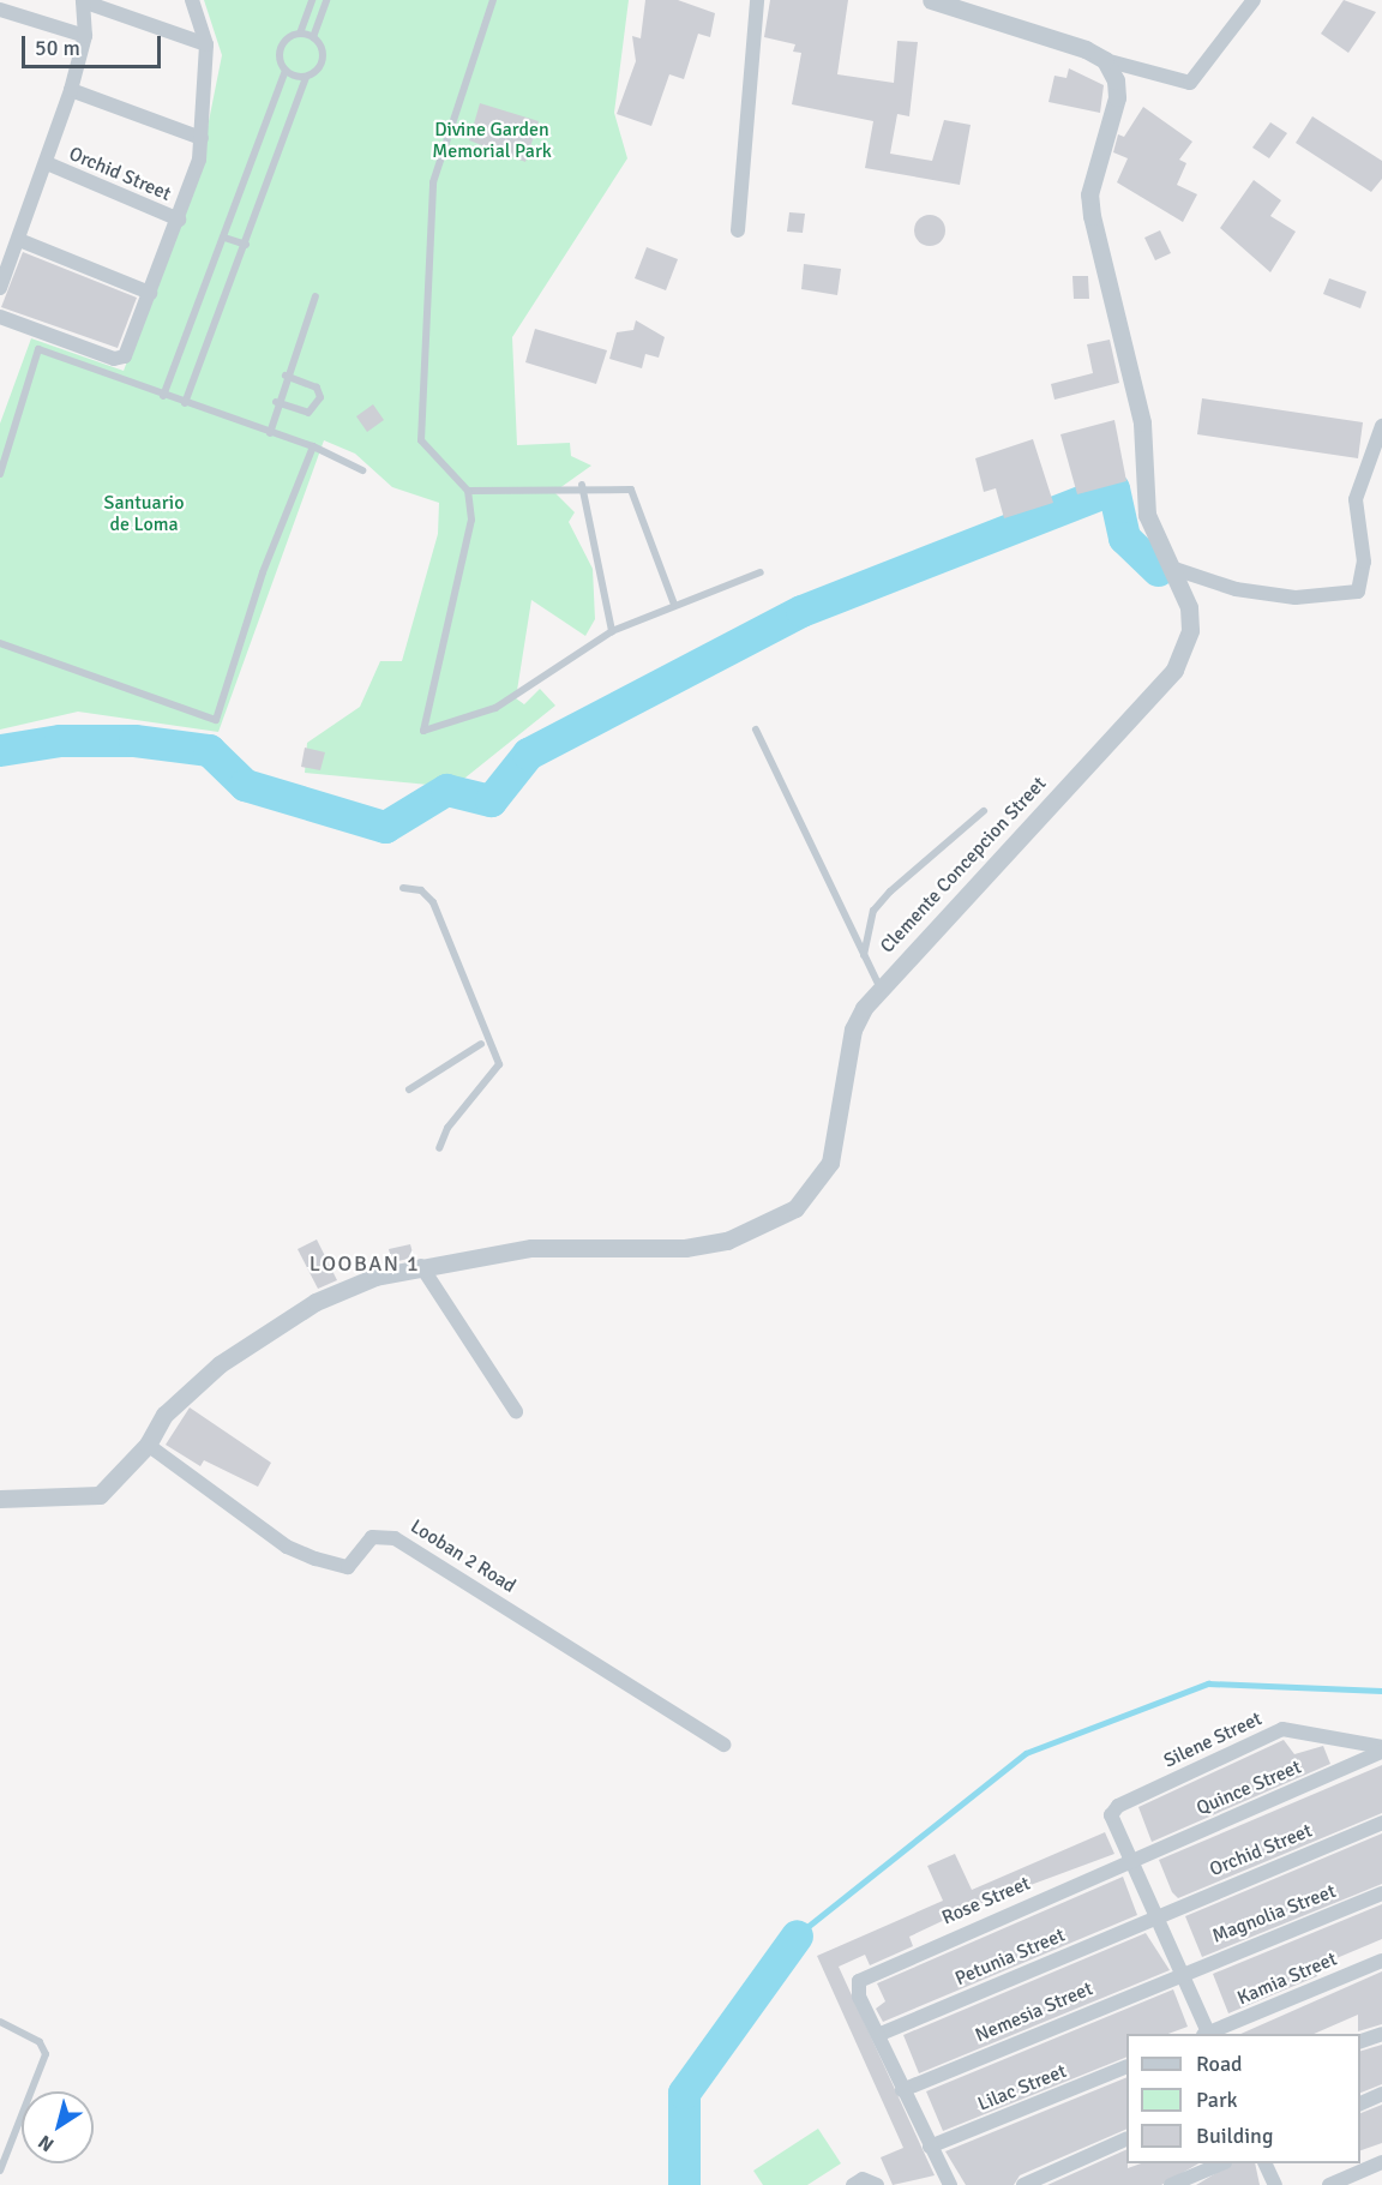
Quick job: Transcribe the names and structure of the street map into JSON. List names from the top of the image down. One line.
{"streets":{"street":["Orchid Street","Clemente Concepcion Street","Looban 2 Road","Silene Street","Quince Street","Rose Street","Magnolia Street","Petunia Street","Kamia Street","Nemesia Street","Lilac Street"]},"crossings":[["Orchid Street","Petunia Street"],["Clemente Concepcion Street","Looban 2 Road"],["Silene Street","Quince Street"],["Silene Street","Rose Street"],["Quince Street","Rose Street"],["Rose Street","Petunia Street"],["Magnolia Street","Nemesia Street"]],"districts":["LOOBAN 1"],"parks":["Divine Garden Memorial Park","Santuario de Loma"],"legend":["Road","Park","Building"],"scale_bar":"50 m","north":"bottom left"}
